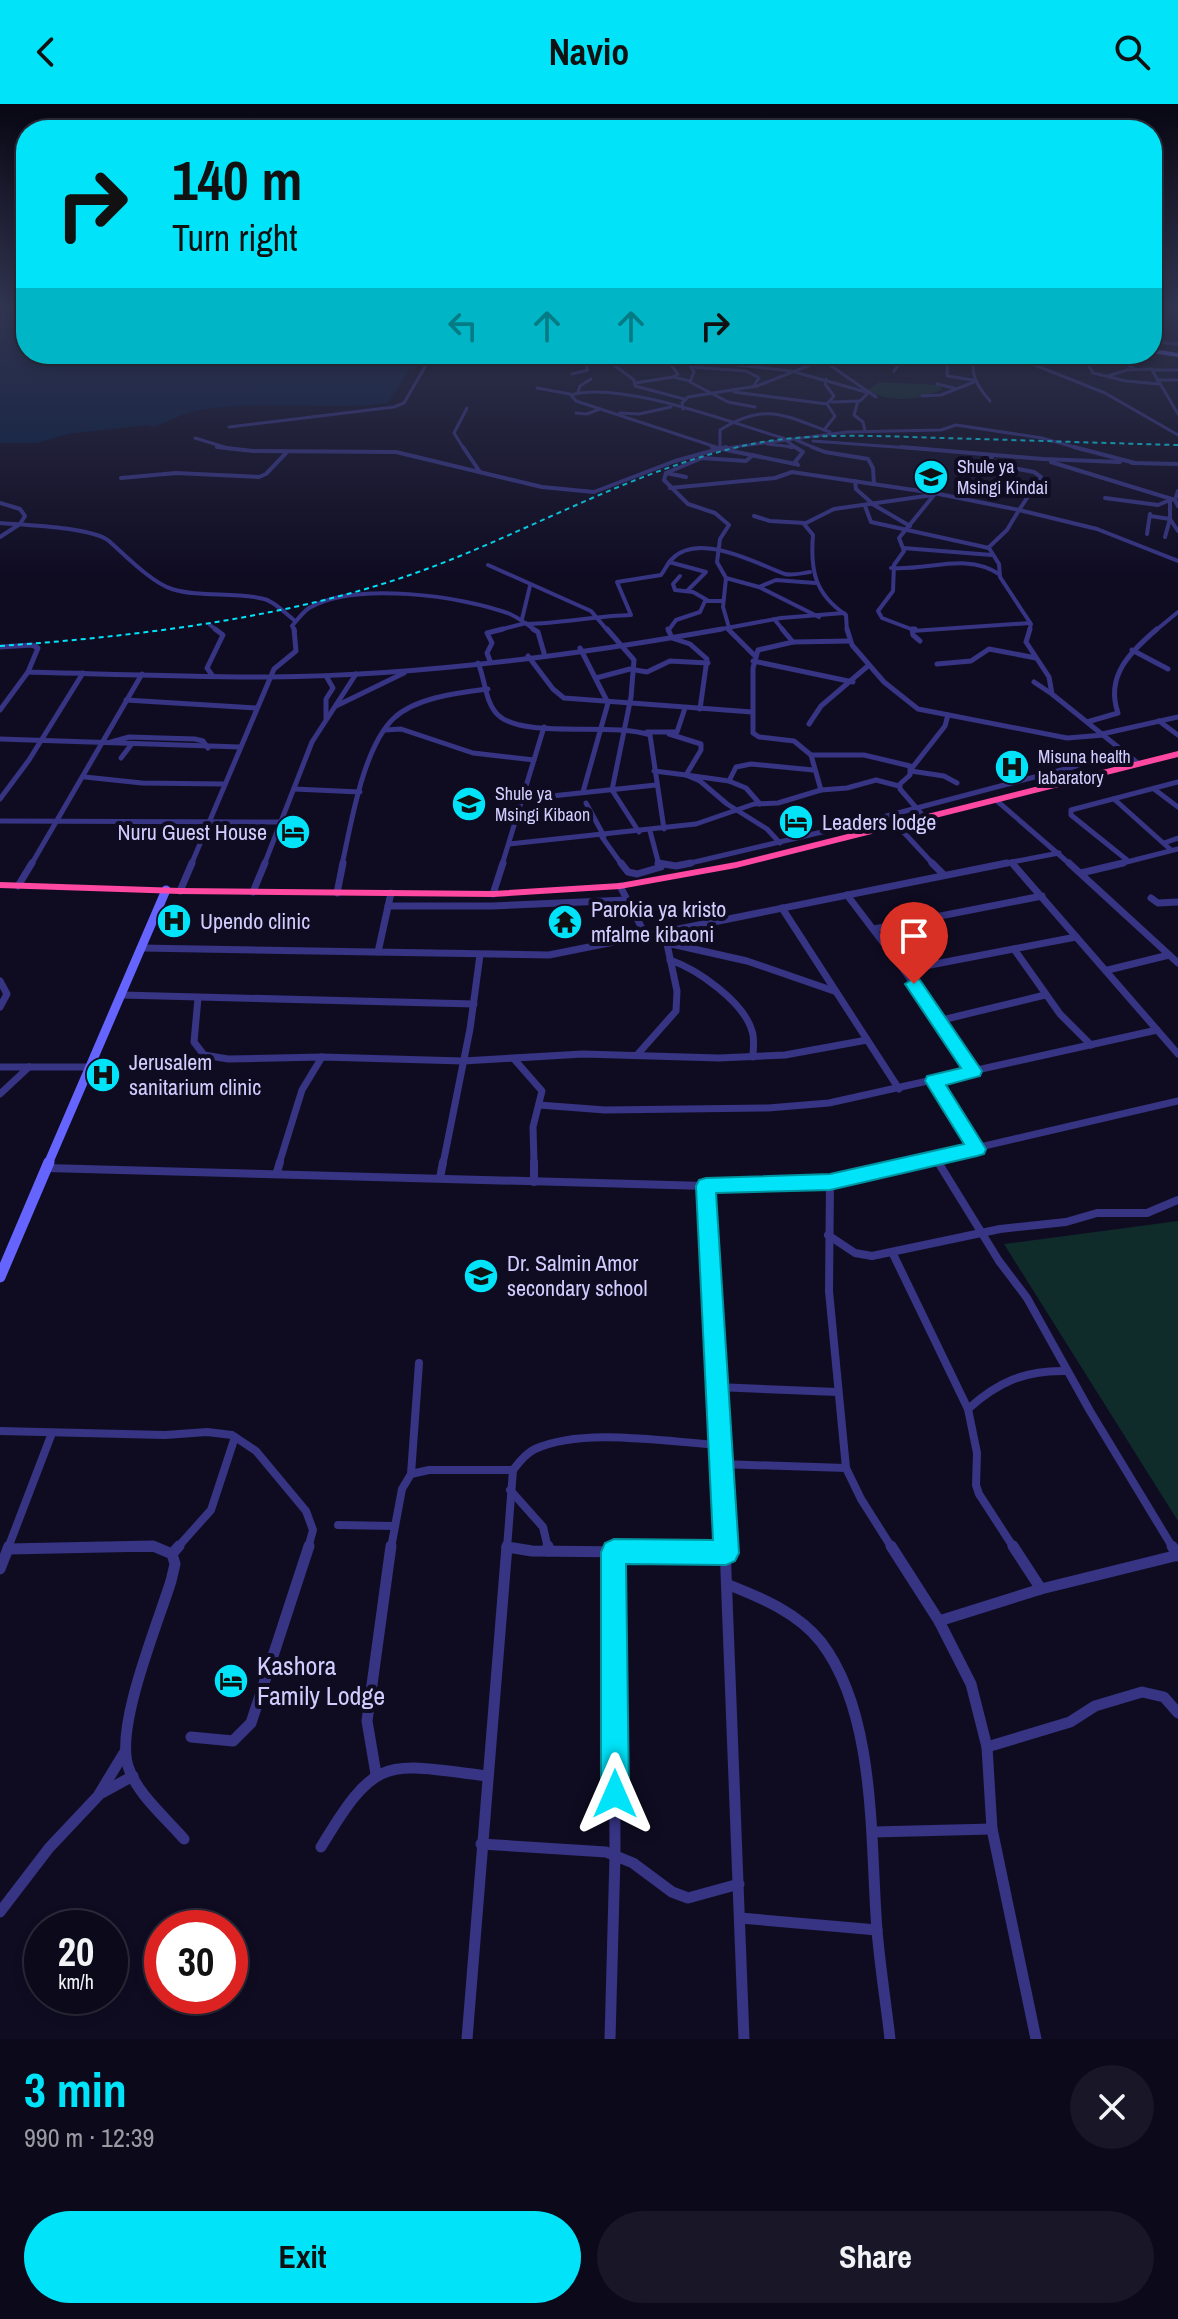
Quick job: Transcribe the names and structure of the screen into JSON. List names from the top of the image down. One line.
{"places":{"school or university":["Shule ya Msingi Kindai","Shule ya Msingi Kibaon","Dr. Salmin Amor secondary school"],"hospital":["Misuna health labaratory","Upendo clinic","Jerusalem sanitarium clinic"],"hotel":["Leaders lodge","Nuru Guest House","Kashora Family Lodge"],"temple":["Parokia ya kristo mfalme kibaoni"]},"page":{"header":"Navio","turn":["140 m","Turn right"],"speed":"20 km/h","limit":"30","heading":["3 min","990 m · 12:39"],"buttons":["Exit","Share"]}}
